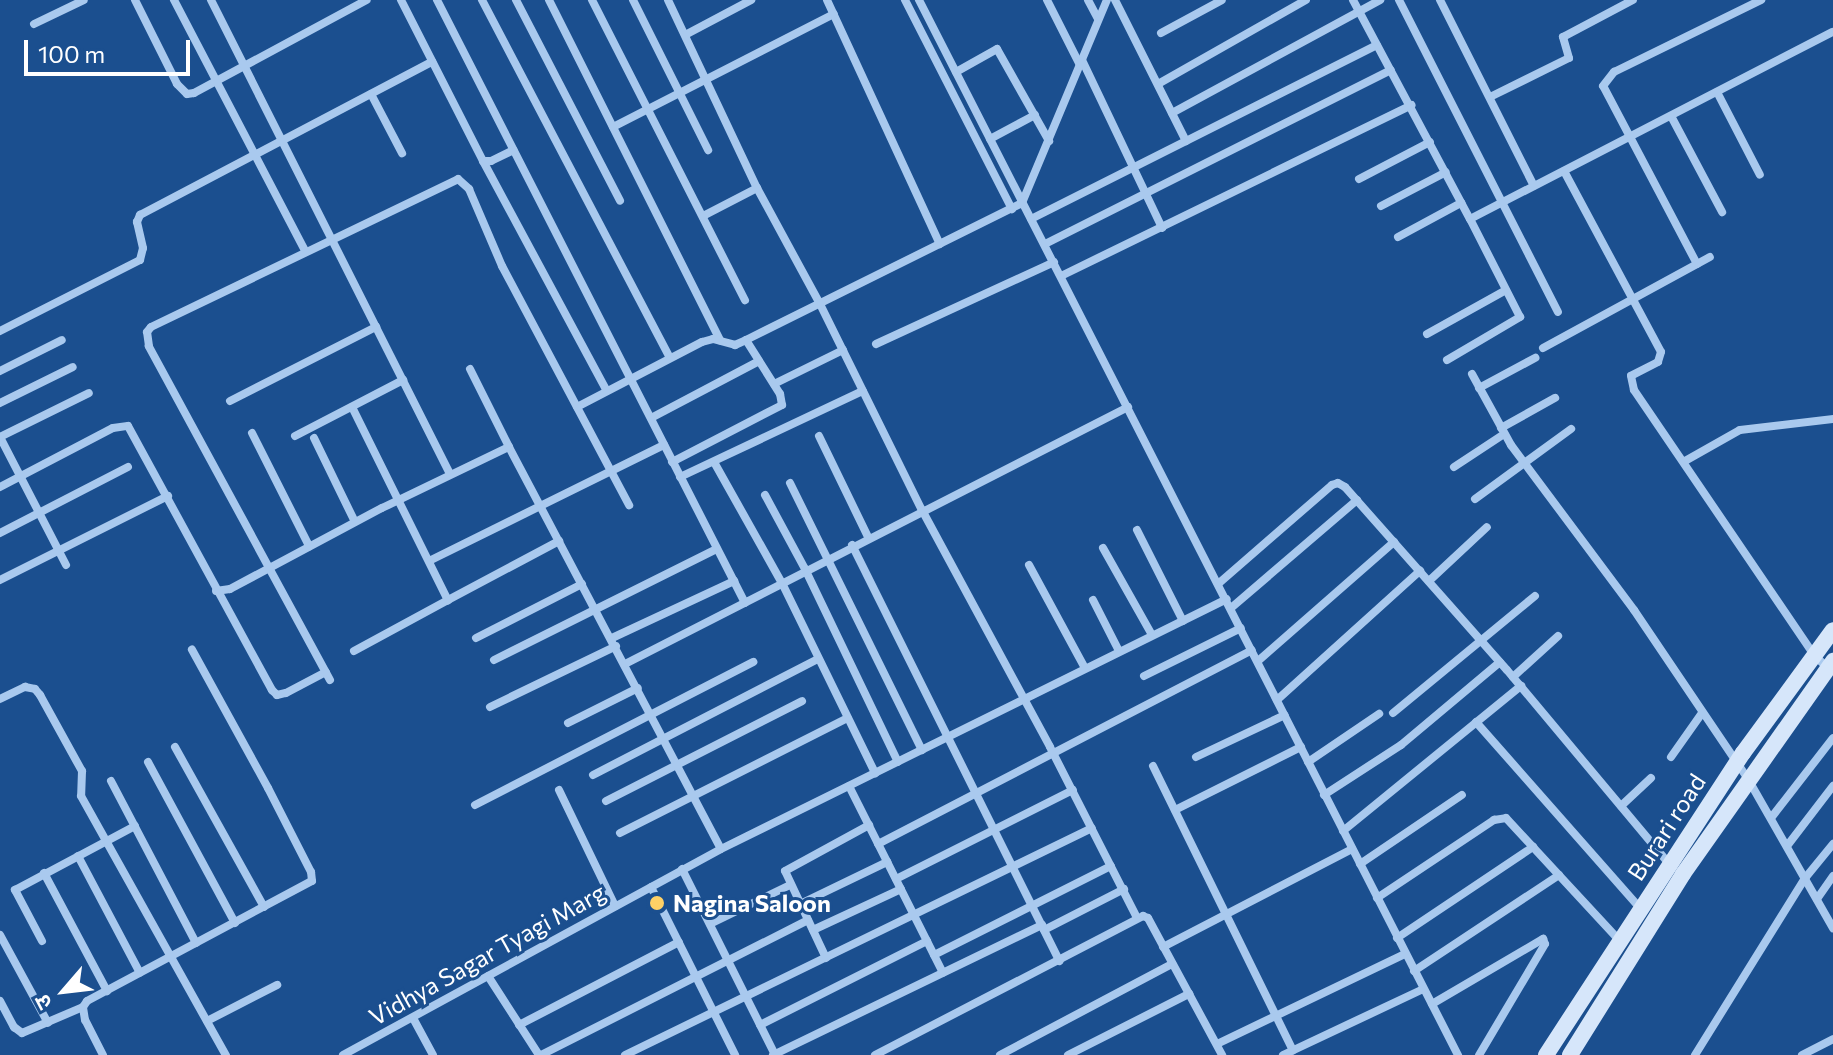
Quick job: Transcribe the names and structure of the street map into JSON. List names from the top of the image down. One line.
{"streets":{"main road":["Burari road"],"street":["Vidhya Sagar Tyagi Marg"]},"places":["Nagina Saloon"],"scale_bar":"100 m","north":"bottom left"}
